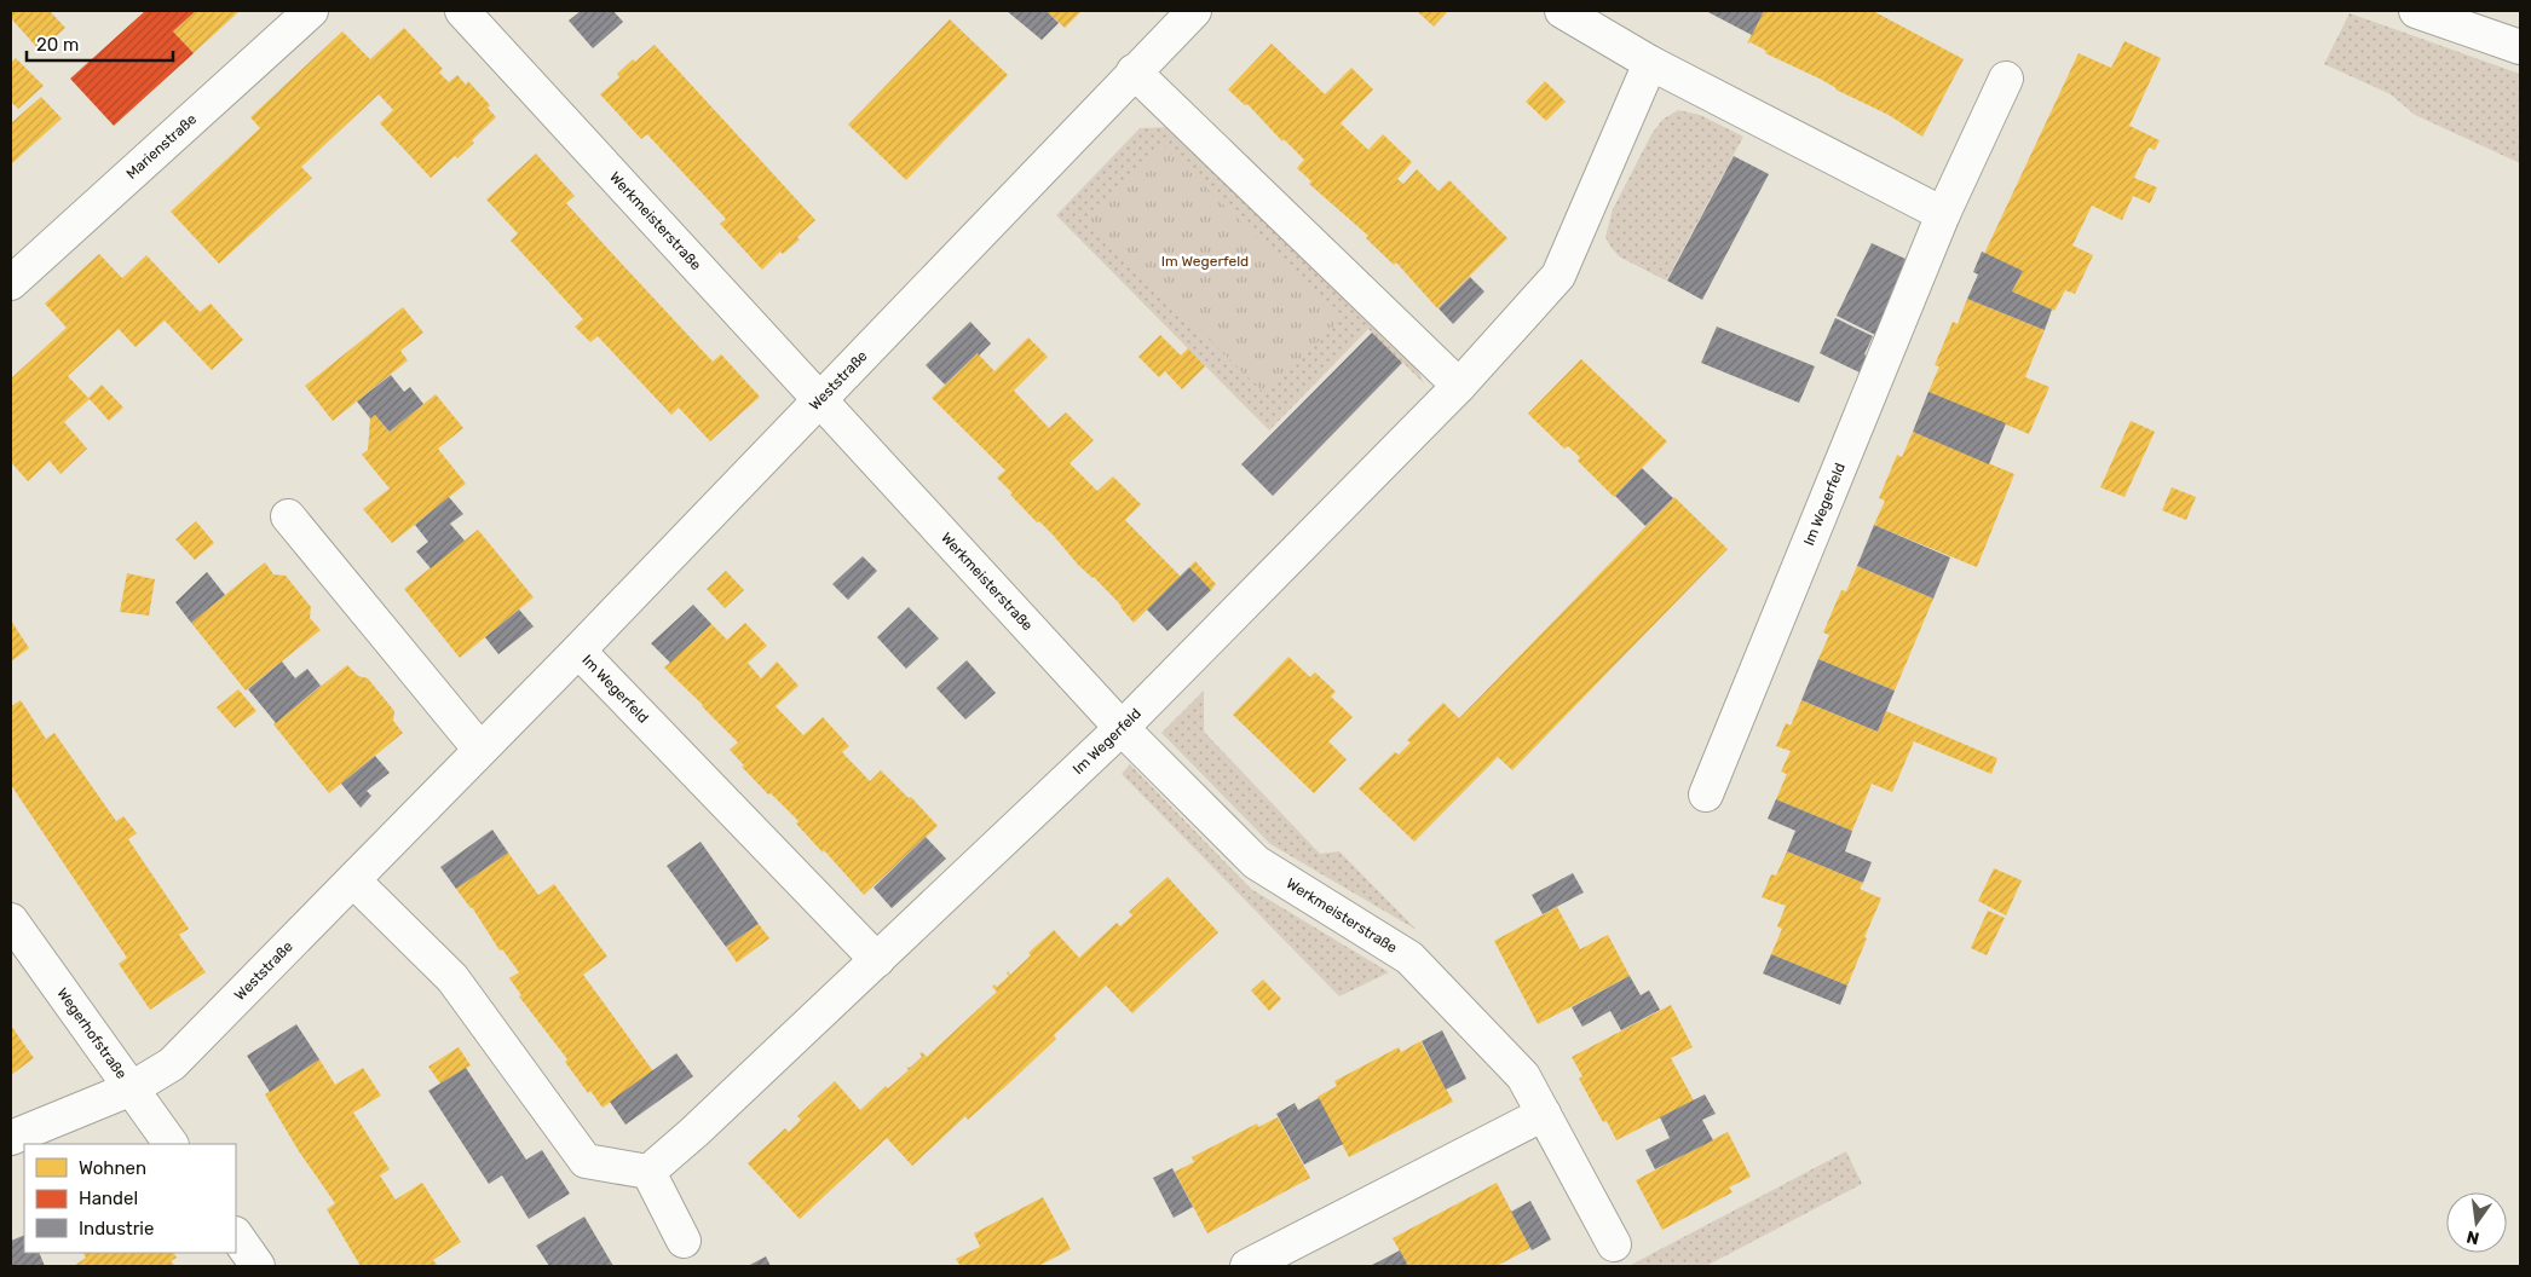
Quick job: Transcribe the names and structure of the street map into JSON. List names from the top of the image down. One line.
{"streets":{"street":["Marienstraße","Werkmeisterstraße","Weststraße","Im Wegerfeld","Wegerhofstraße"]},"crossings":[["Werkmeisterstraße","Weststraße"],["Werkmeisterstraße","Im Wegerfeld"],["Weststraße","Im Wegerfeld"],["Weststraße","Wegerhofstraße"]],"parks":["Im Wegerfeld"],"legend":["Wohnen","Handel","Industrie"],"scale_bar":"20 m","north":"bottom"}
